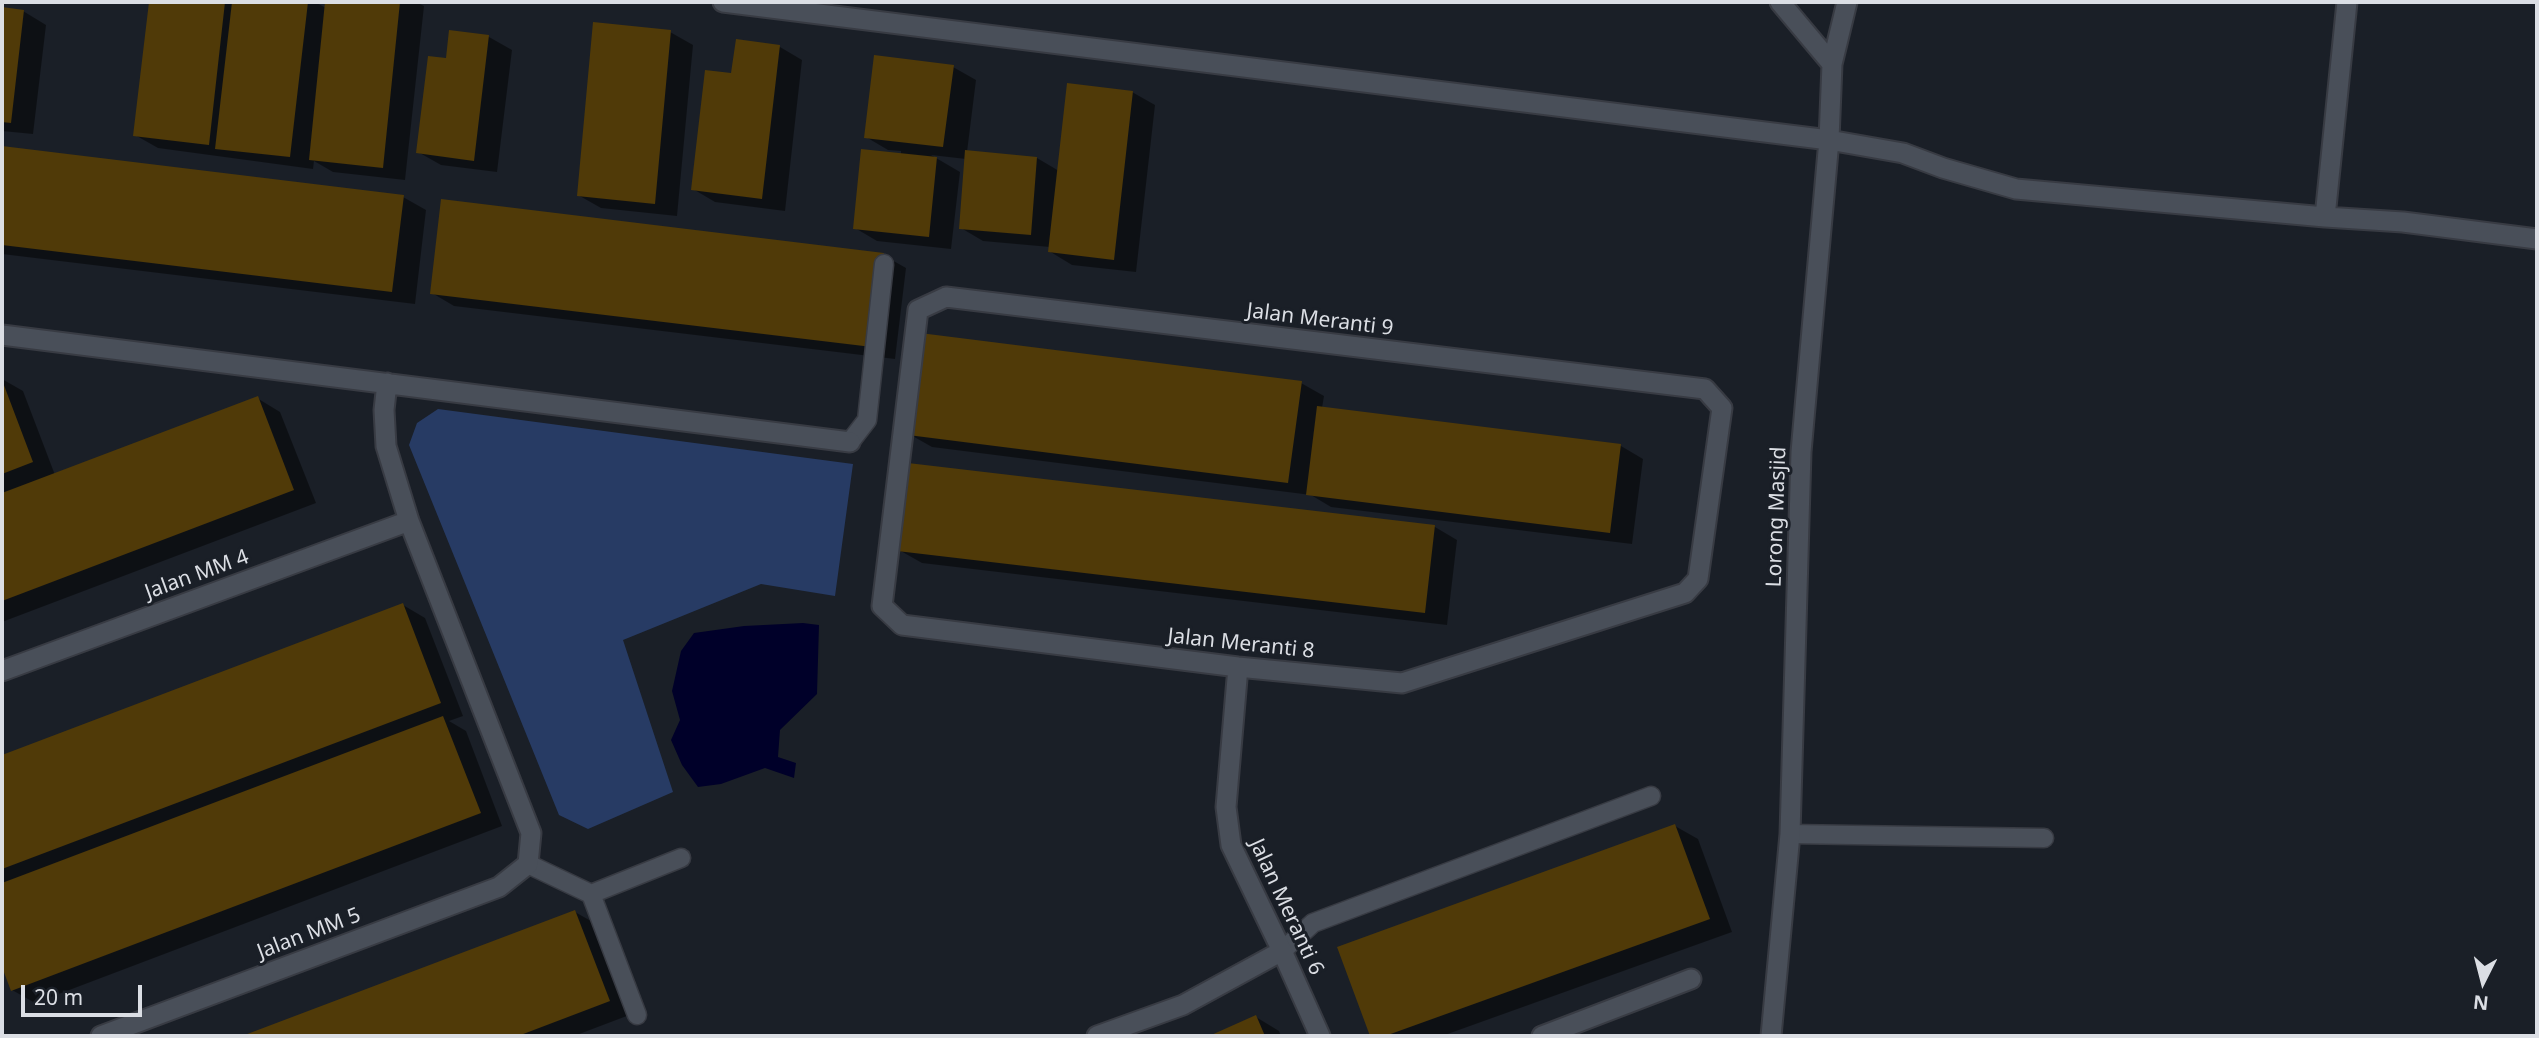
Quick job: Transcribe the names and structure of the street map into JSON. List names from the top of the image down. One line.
{"streets":{"street":["Jalan Meranti 9","Lorong Masjid","Jalan MM 4","Jalan Meranti 8","Jalan Meranti 6","Jalan MM 5"]},"crossings":[["Jalan Meranti 9","Jalan Meranti 8"],["Jalan Meranti 8","Jalan Meranti 6"]],"scale_bar":"20 m","north":"bottom"}
